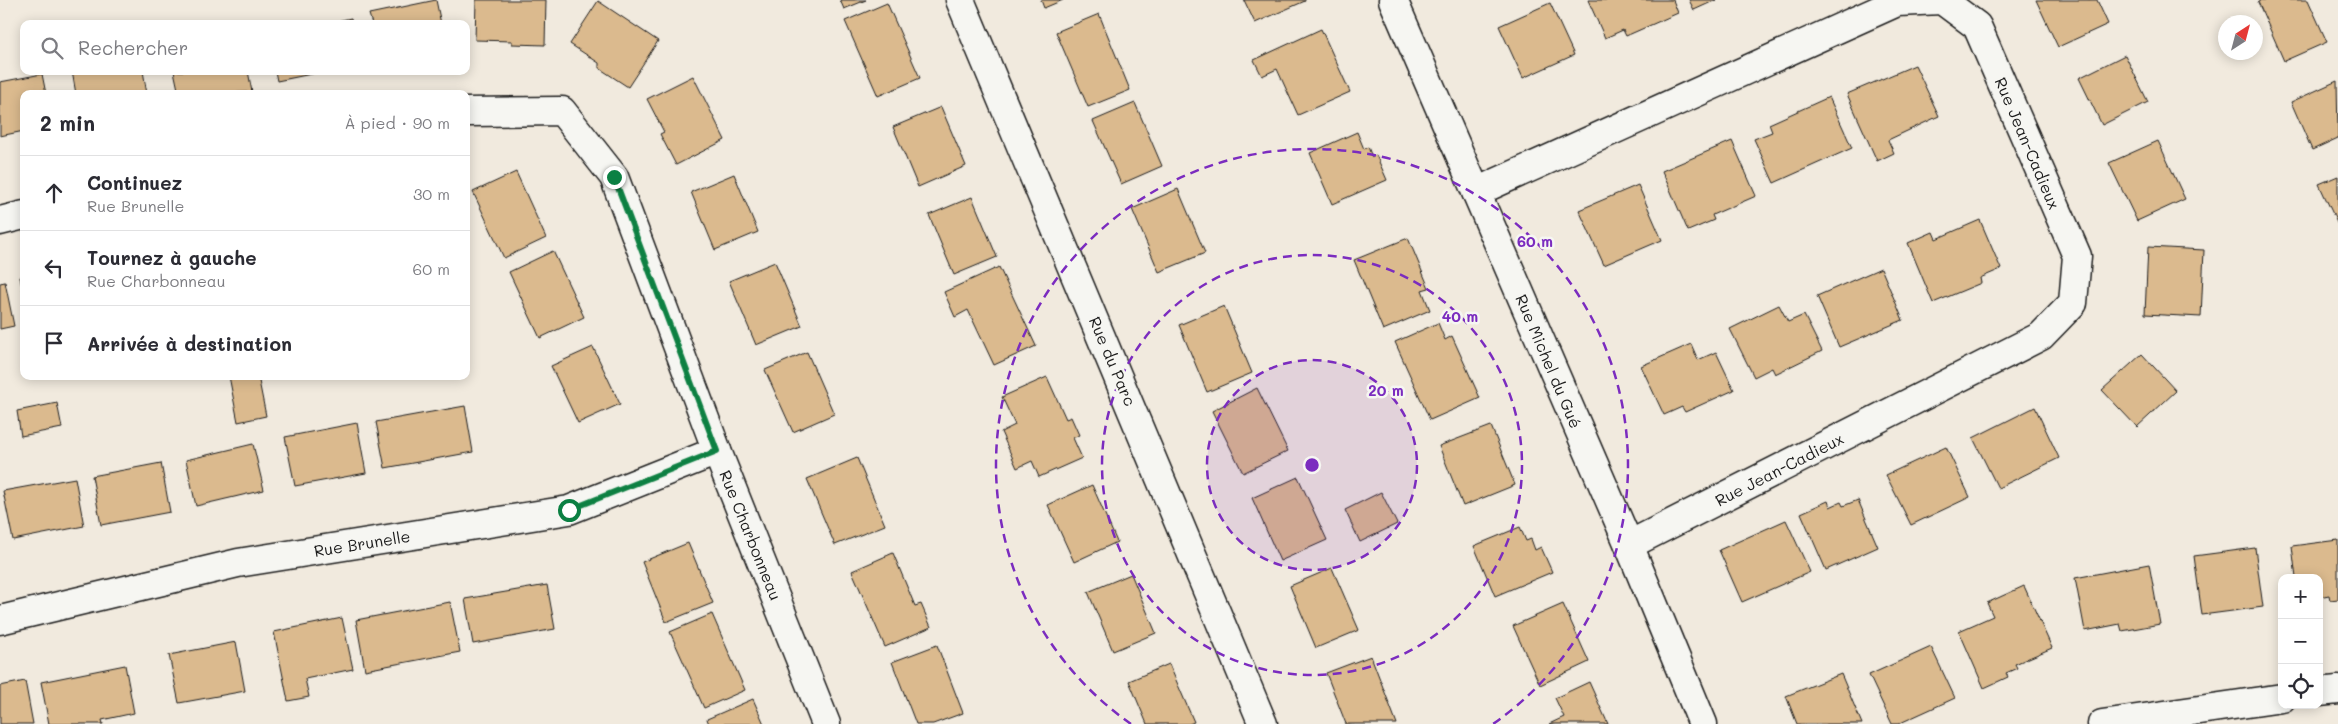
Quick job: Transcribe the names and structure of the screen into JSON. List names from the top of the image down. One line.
{"streets":{"street":["Rue Jean-Cadieux","Rue du Parc","Rue Michel du Gué","Rue Charbonneau","Rue Brunelle"]},"crossings":[["Rue Jean-Cadieux","Rue Michel du Gué"],["Rue Charbonneau","Rue Brunelle"]],"north":"top right","page":{"search":"Rechercher","heading":["2 min","À pied · 90 m"],"list":[["Continuez","Rue Brunelle","30 m"],["Tournez à gauche","Rue Charbonneau","60 m"],"Arrivée à destination"],"map_buttons":["+","−"]},"rings":["60 m","40 m","20 m"]}
